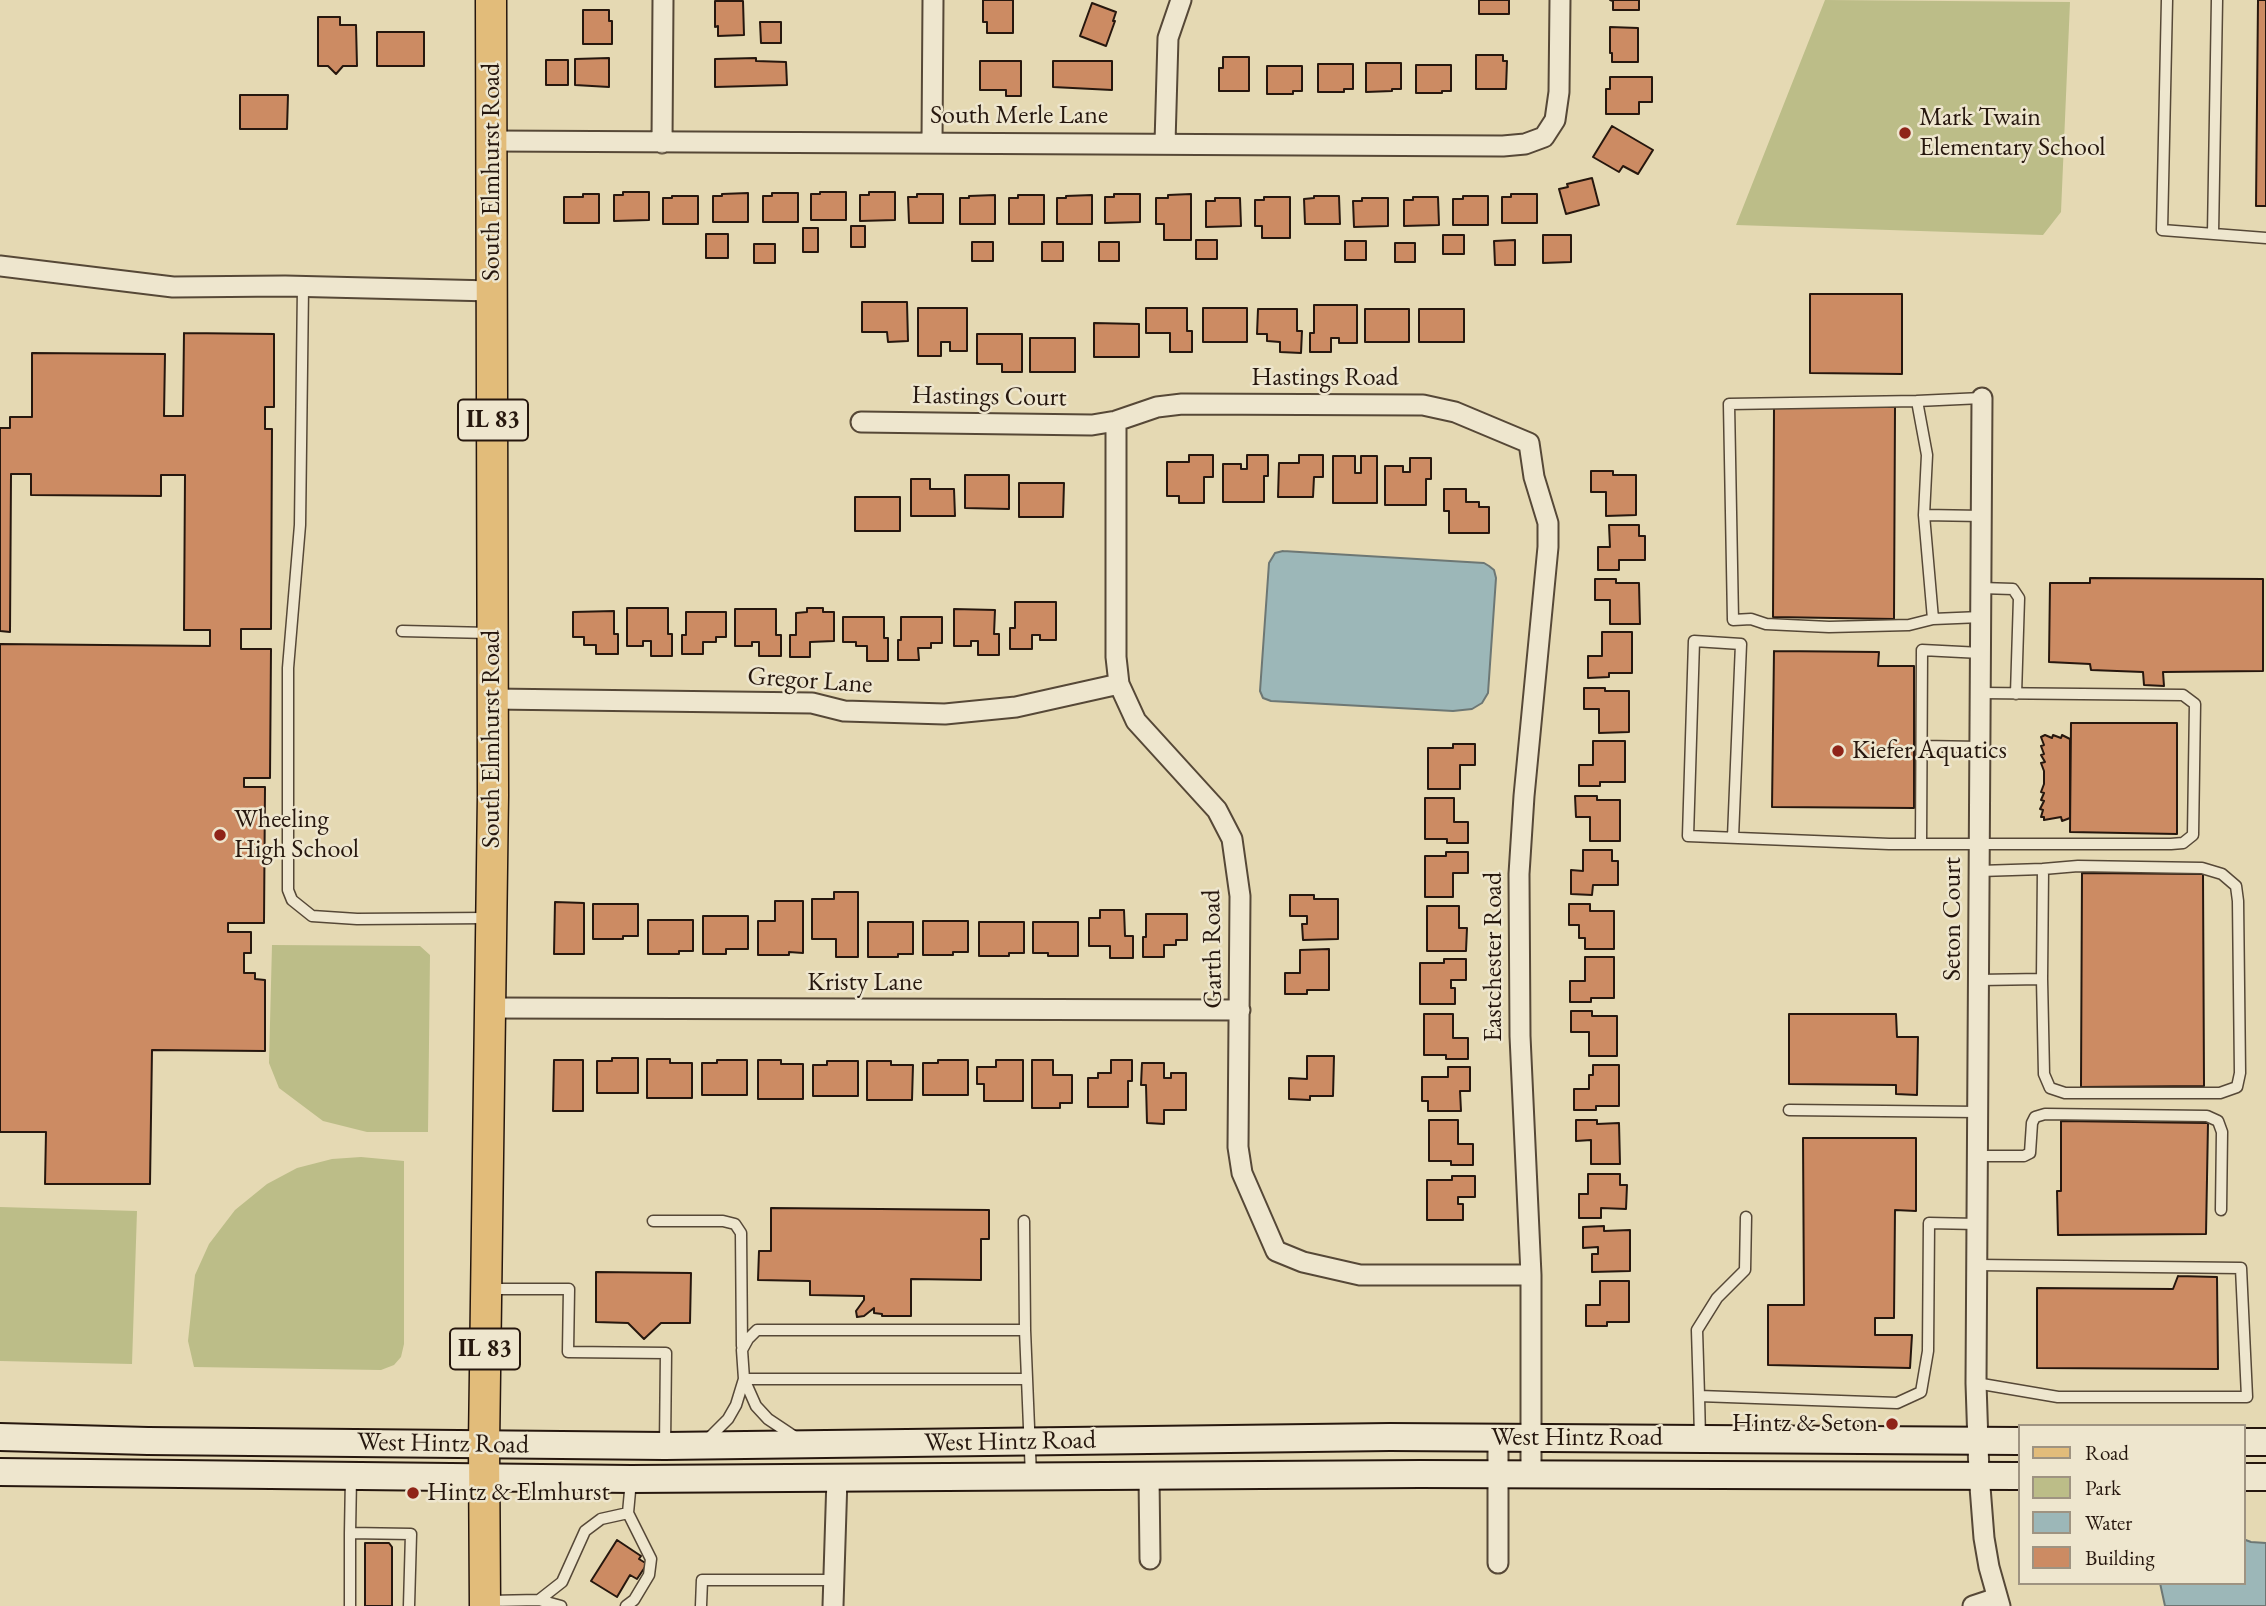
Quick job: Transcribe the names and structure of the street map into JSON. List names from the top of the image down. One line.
{"streets":{"main road":["South Elmhurst Road","IL 83","West Hintz Road"],"street":["South Merle Lane","Hastings Road","Hastings Court","Gregor Lane","Seton Court","Garth Road","Eastchester Road","Kristy Lane"]},"crossings":[["South Merle Lane","South Elmhurst Road"],["South Elmhurst Road","IL 83"],["South Elmhurst Road","Gregor Lane"],["South Elmhurst Road","Kristy Lane"],["South Elmhurst Road","West Hintz Road"],["Hastings Road","Hastings Court"],["Hastings Road","Garth Road"],["Hastings Road","Eastchester Road"],["Hastings Court","Garth Road"],["IL 83","West Hintz Road"],["Gregor Lane","Garth Road"],["Seton Court","West Hintz Road"],["Garth Road","Eastchester Road"],["Garth Road","Kristy Lane"],["Eastchester Road","West Hintz Road"]],"places":["Mark Twain Elementary School","Kiefer Aquatics","Wheeling High School","Hintz & Seton","Hintz & Elmhurst"],"legend":["Road","Park","Water","Building"]}
